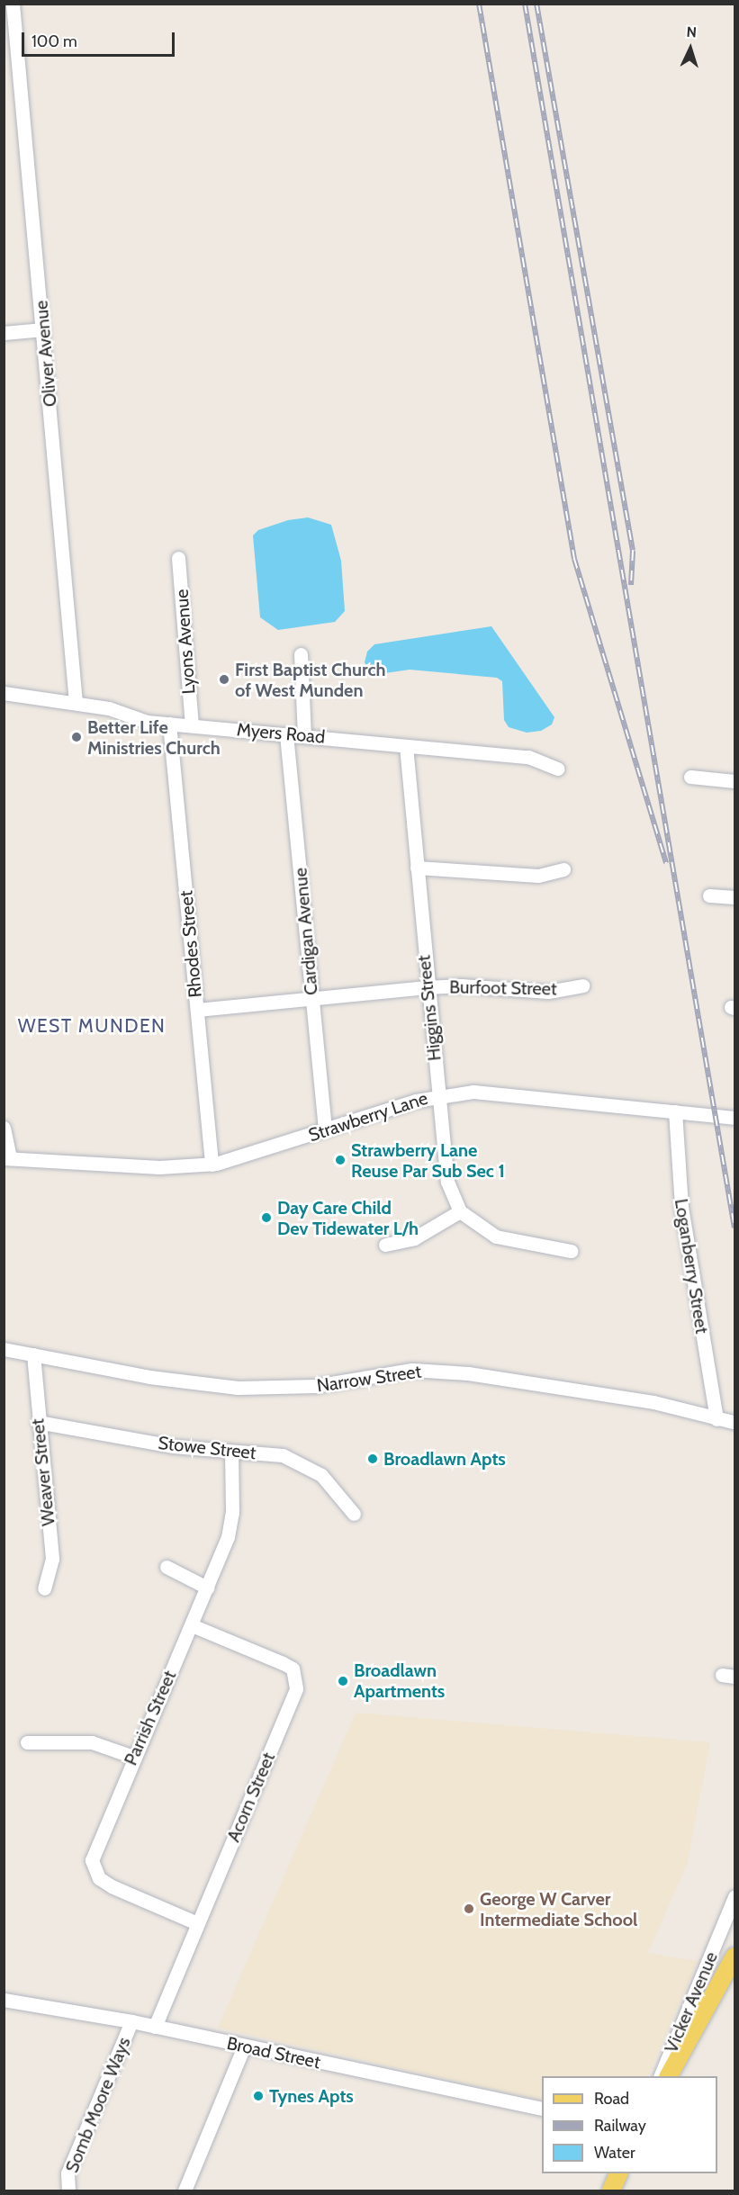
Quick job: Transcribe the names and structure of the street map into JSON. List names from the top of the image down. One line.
{"streets":{"street":["Oliver Avenue","Lyons Avenue","Myers Road","Cardigan Avenue","Rhodes Street","Burfoot Street","Higgins Street","Strawberry Lane","Loganberry Street","Narrow Street","Stowe Street","Weaver Street","Parrish Street","Acorn Street","Vicker Avenue","Broad Street","Somb Moore Ways"]},"crossings":[["Oliver Avenue","Myers Road"],["Lyons Avenue","Myers Road"],["Myers Road","Cardigan Avenue"],["Myers Road","Rhodes Street"],["Myers Road","Higgins Street"],["Cardigan Avenue","Burfoot Street"],["Cardigan Avenue","Strawberry Lane"],["Rhodes Street","Burfoot Street"],["Rhodes Street","Strawberry Lane"],["Burfoot Street","Higgins Street"],["Higgins Street","Strawberry Lane"],["Strawberry Lane","Loganberry Street"],["Loganberry Street","Narrow Street"],["Narrow Street","Weaver Street"],["Stowe Street","Weaver Street"],["Stowe Street","Parrish Street"],["Parrish Street","Acorn Street"],["Acorn Street","Broad Street"],["Broad Street","Somb Moore Ways"]],"districts":["WEST MUNDEN"],"places":["First Baptist Church of West Munden","Better Life Ministries Church","Strawberry Lane Reuse Par Sub Sec 1","Day Care Child Dev Tidewater L/h","Broadlawn Apts","Broadlawn Apartments","George W Carver Intermediate School","Tynes Apts"],"legend":["Road","Railway","Water"],"scale_bar":"100 m","north":"top"}
